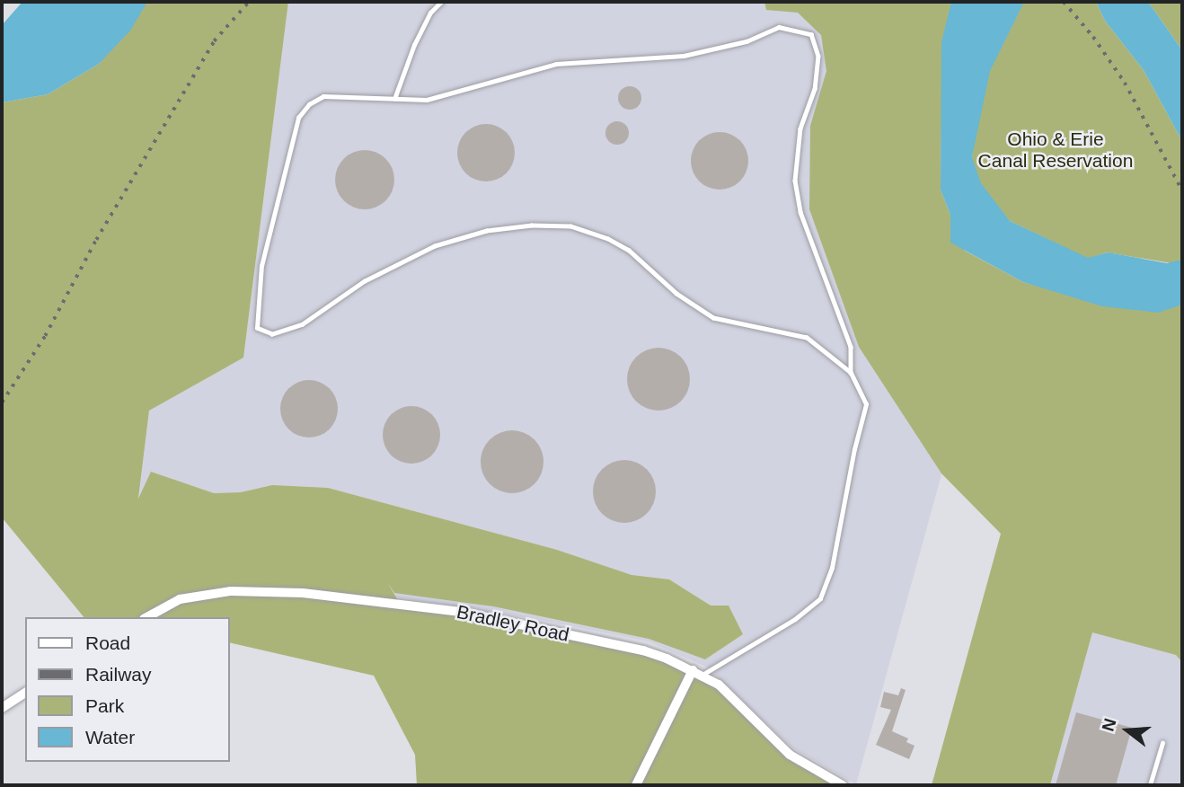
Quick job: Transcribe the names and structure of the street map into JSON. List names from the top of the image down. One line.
{"streets":{"street":["Bradley Road"]},"parks":["Ohio & Erie Canal Reservation"],"legend":["Road","Railway","Park","Water"],"north":"left"}
